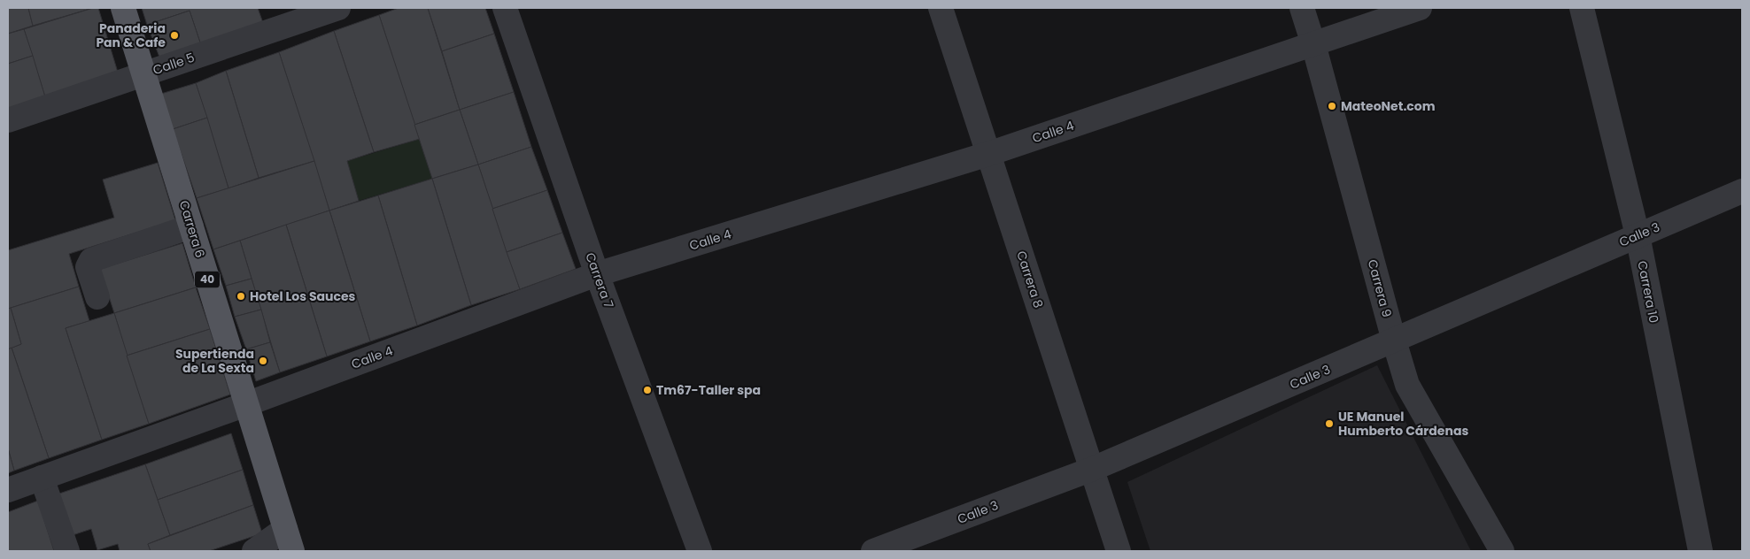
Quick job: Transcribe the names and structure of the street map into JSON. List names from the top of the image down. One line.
{"streets":{"main road":["Carrera 6","40"],"street":["Calle 5","Calle 4","Calle 3","Carrera 8","Carrera 7","Carrera 9","Carrera 10"]},"crossings":[["Calle 5","Carrera 6"],["Calle 4","Carrera 6"],["Calle 4","Carrera 8"],["Calle 4","Carrera 7"],["Calle 4","Carrera 9"],["Calle 3","Carrera 8"],["Calle 3","Carrera 9"],["Calle 3","Carrera 10"]],"places":["Panaderia Pan & Cafe","MateoNet.com","Hotel Los Sauces","Supertienda de La Sexta","Tm67-Taller spa","UE Manuel Humberto Cárdenas"]}
